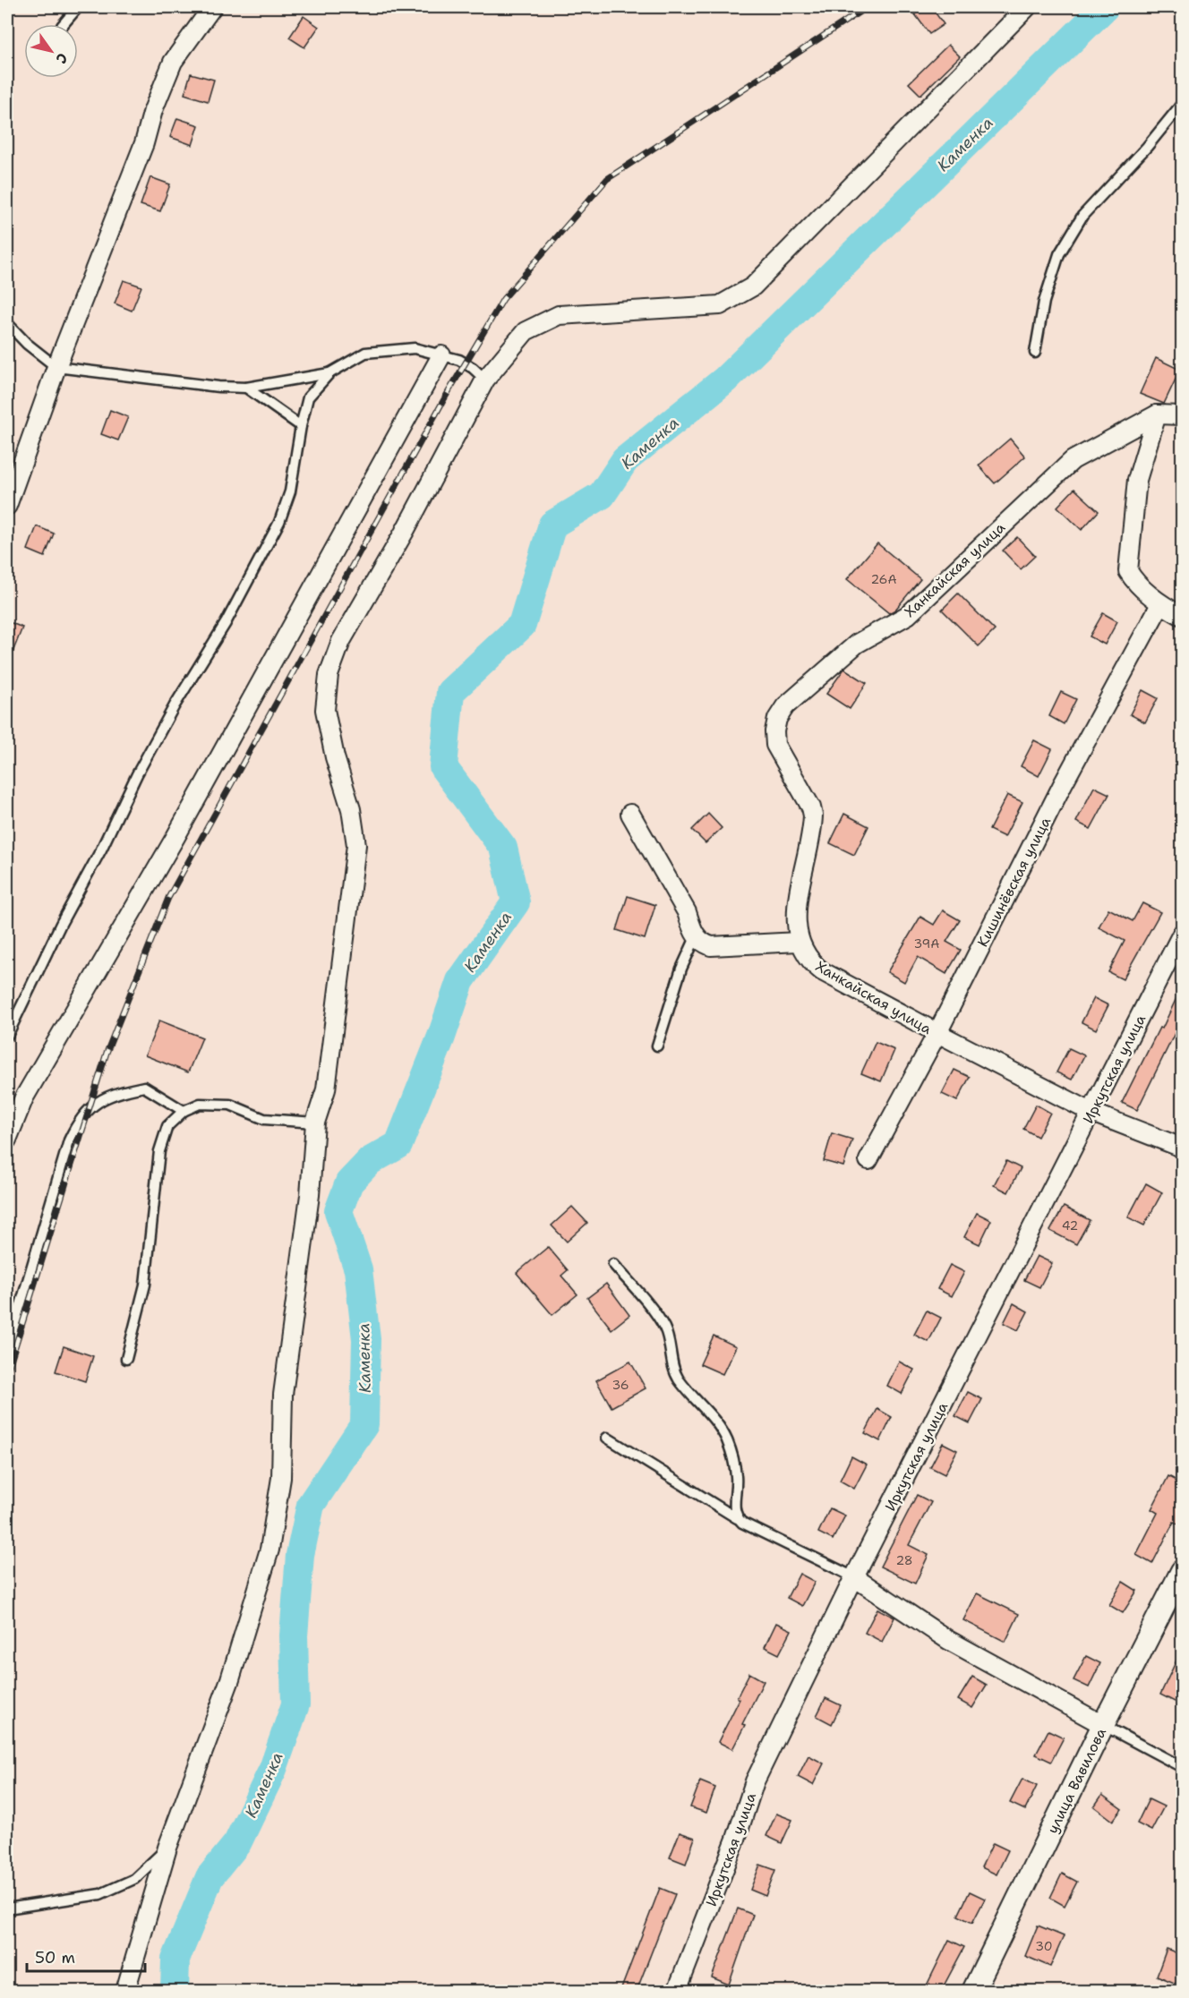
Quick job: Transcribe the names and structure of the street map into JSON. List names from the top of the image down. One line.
{"streets":{"street":["Ханкайская улица","Кишинёвская улица","Иркутская улица","улица Вавилова"]},"crossings":[["Ханкайская улица","Кишинёвская улица"],["Ханкайская улица","Иркутская улица"]],"water":["Каменка"],"house_numbers":["26А","39А","42","36","28","30"],"scale_bar":"50 m","north":"bottom right"}
